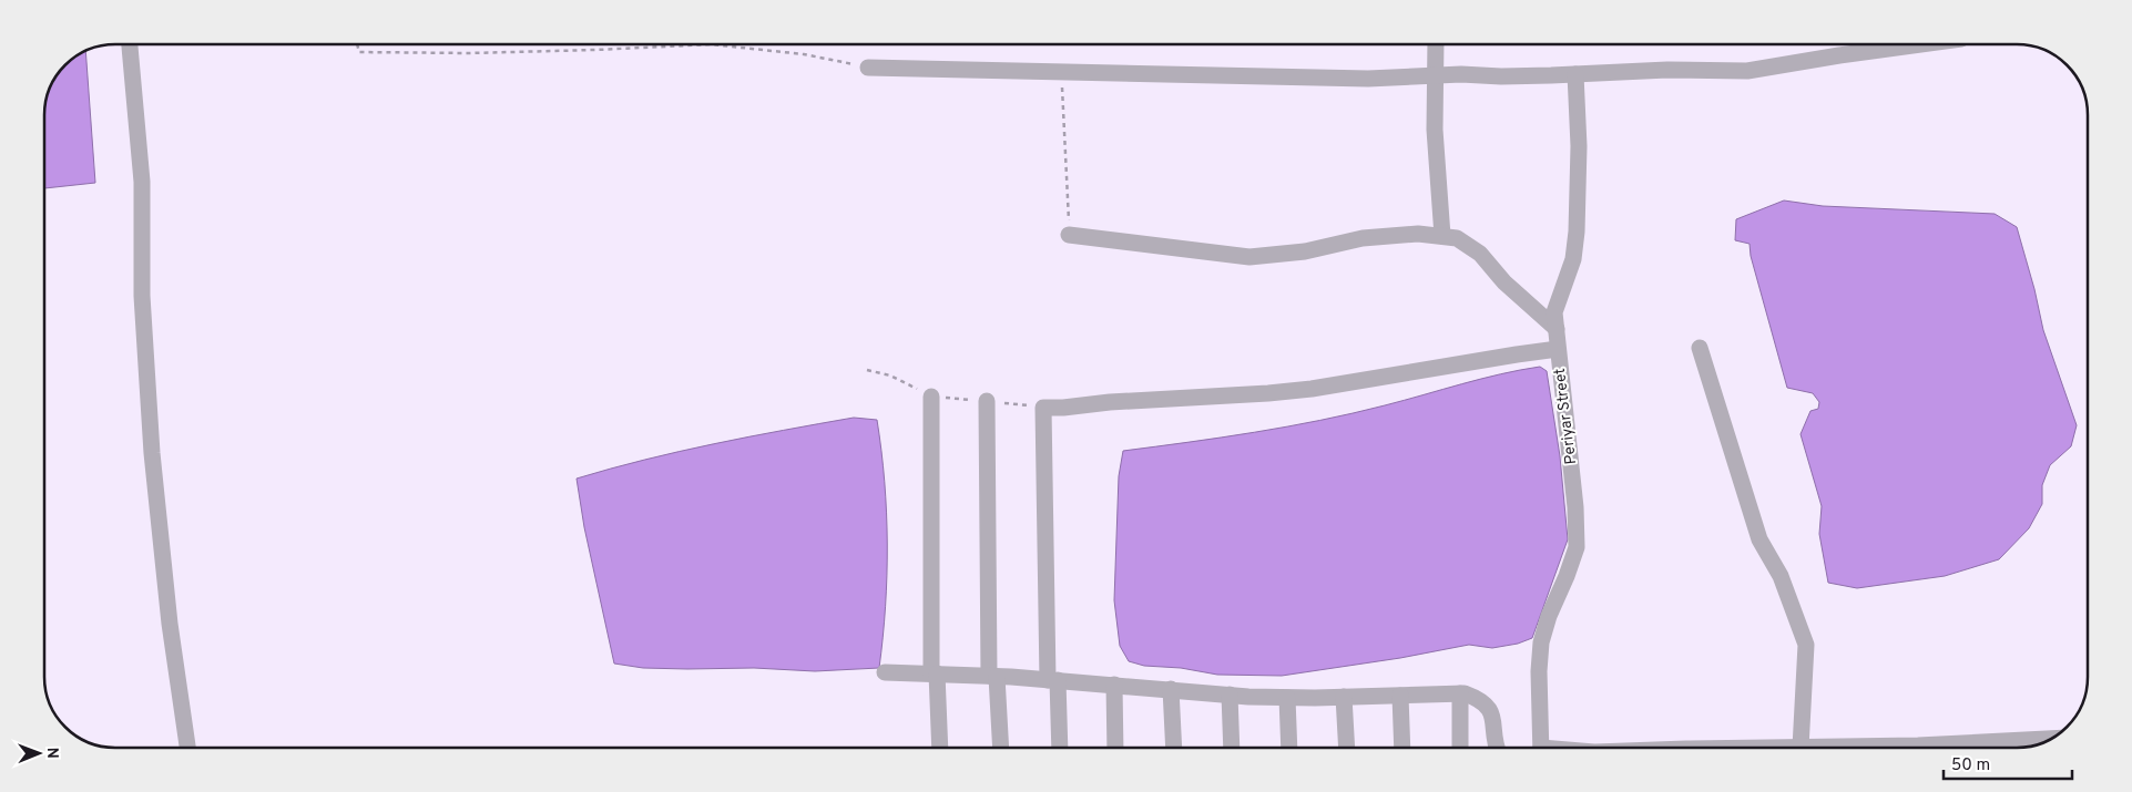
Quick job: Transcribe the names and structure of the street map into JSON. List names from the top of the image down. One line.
{"streets":{"street":["Periyar Street"]},"scale_bar":"50 m","north":"right"}
